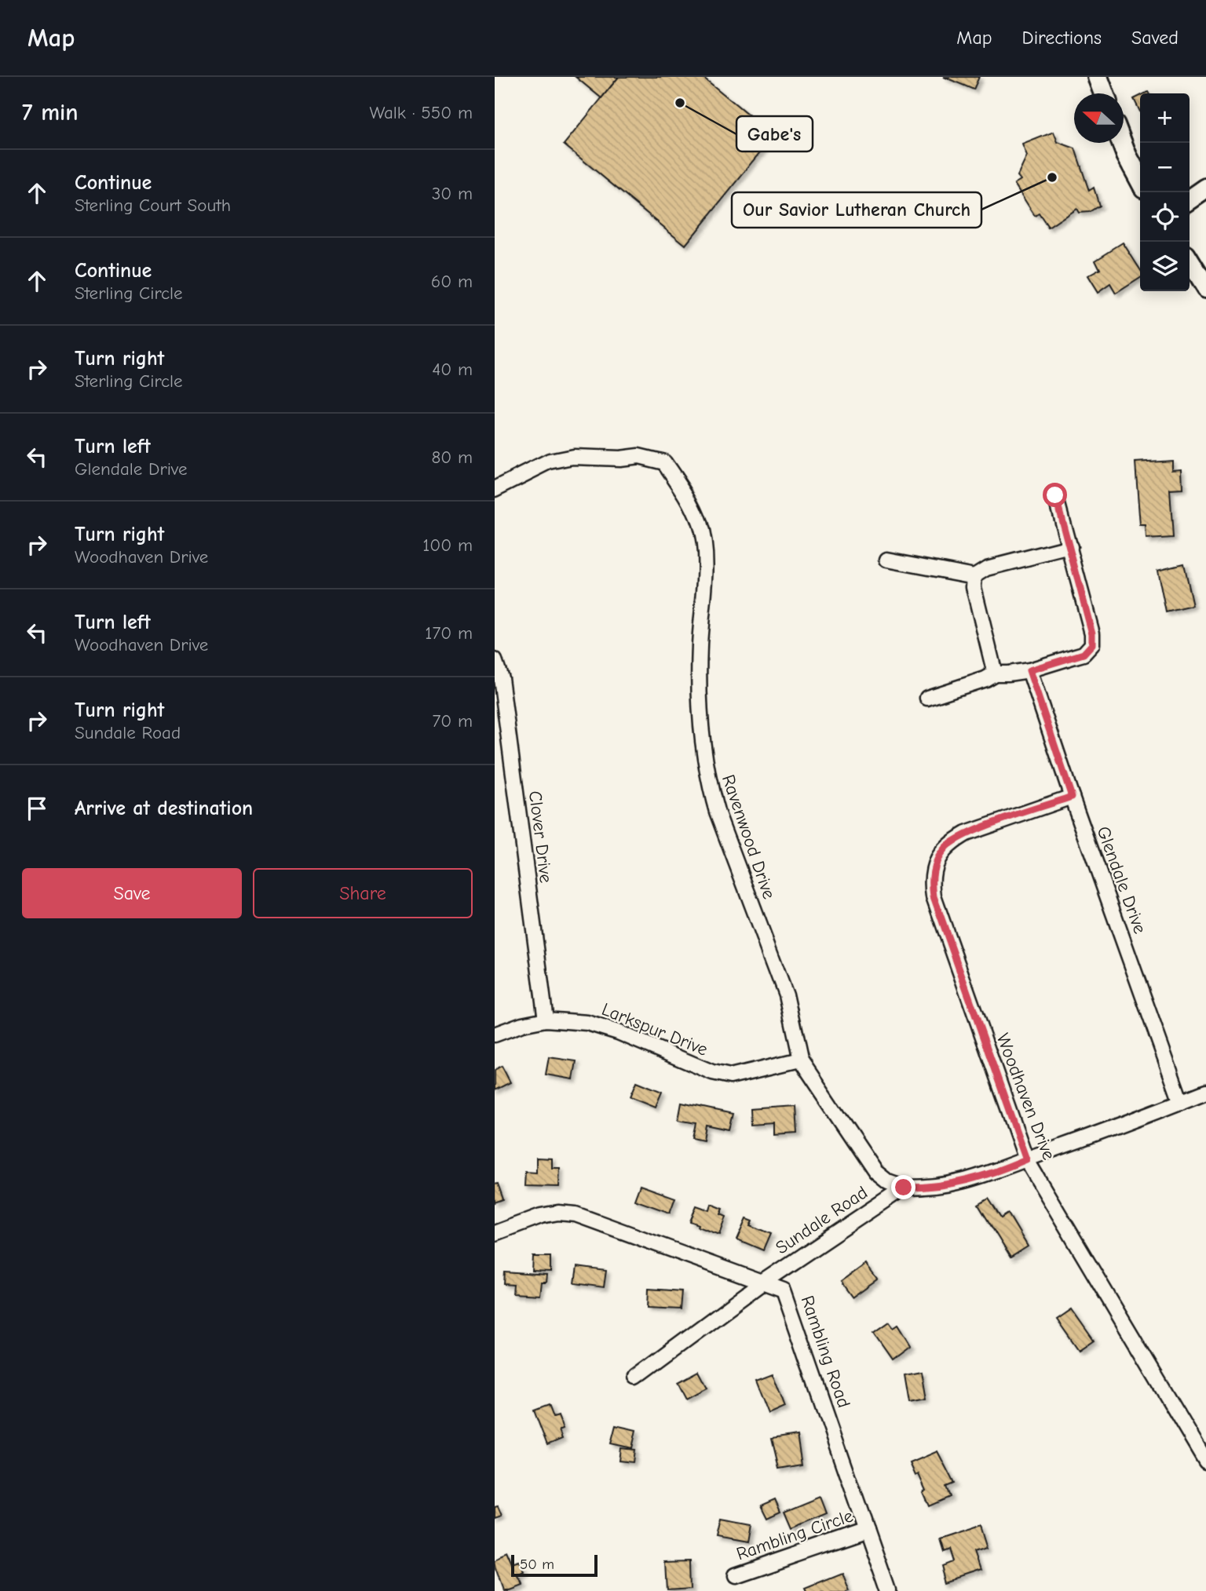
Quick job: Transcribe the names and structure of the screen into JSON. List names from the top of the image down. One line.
{"streets":{"street":["Clover Drive","Ravenwood Drive","Glendale Drive","Larkspur Drive","Woodhaven Drive","Sundale Road","Rambling Road","Rambling Circle"]},"crossings":[["Clover Drive","Larkspur Drive"],["Ravenwood Drive","Larkspur Drive"],["Ravenwood Drive","Sundale Road"],["Glendale Drive","Woodhaven Drive"],["Sundale Road","Rambling Road"],["Rambling Road","Rambling Circle"]],"places":["Gabe's","Our Savior Lutheran Church"],"scale_bar":"50 m","north":"left","page":{"header":"Map","nav":["Map","Directions","Saved"],"heading":["7 min","Walk · 550 m"],"map_buttons":["+","−"],"list":[["Continue","Sterling Court South","30 m"],["Continue","Sterling Circle","60 m"],["Turn right","Sterling Circle","40 m"],["Turn left","Glendale Drive","80 m"],["Turn right","Woodhaven Drive","100 m"],["Turn left","Woodhaven Drive","170 m"],["Turn right","Sundale Road","70 m"],"Arrive at destination"],"buttons":["Save","Share"],"scale":"50 m"}}
